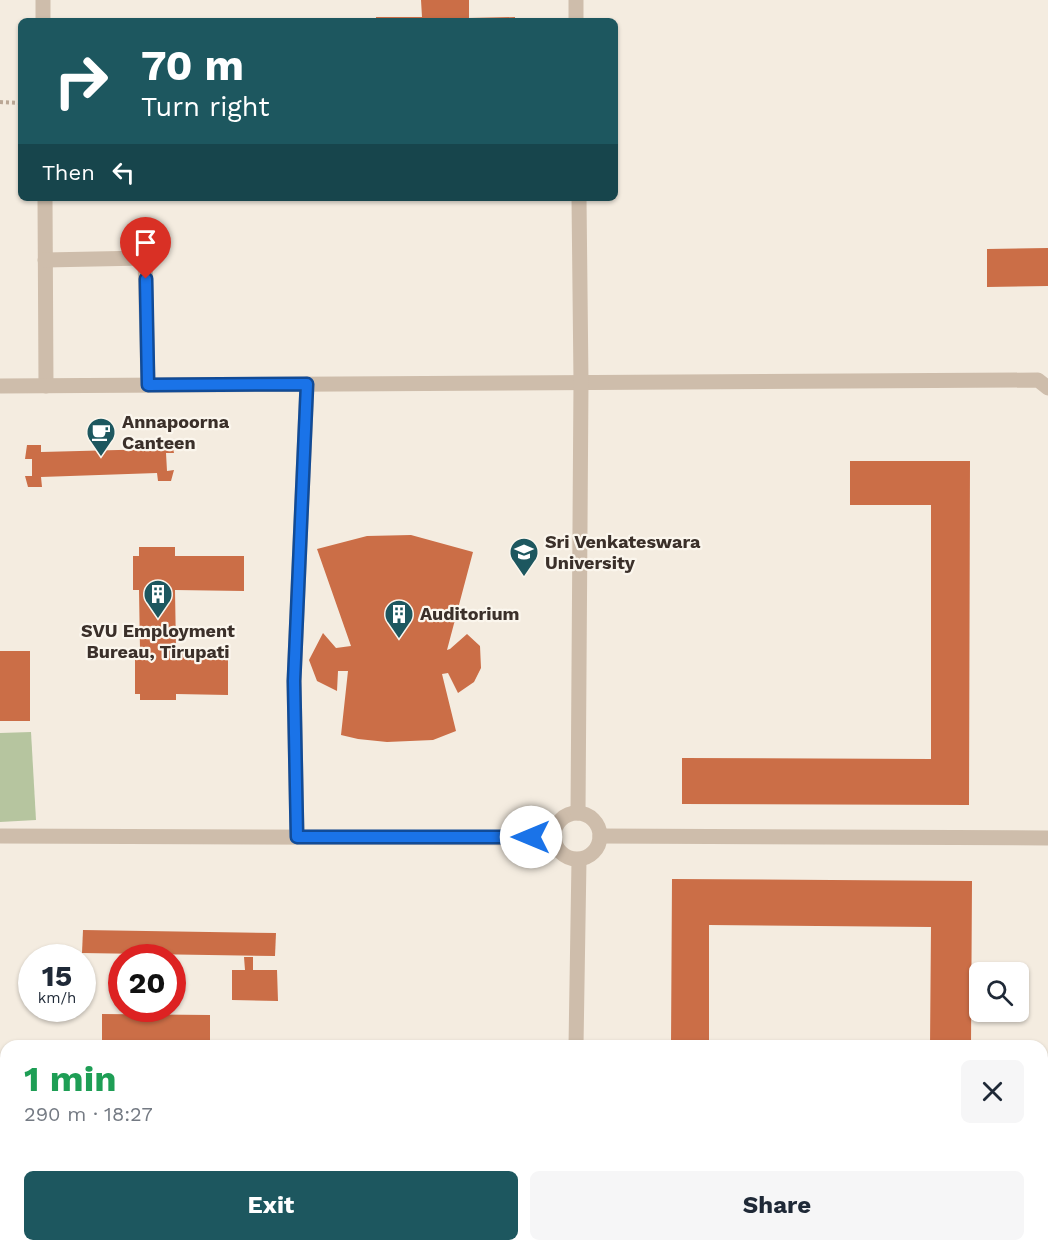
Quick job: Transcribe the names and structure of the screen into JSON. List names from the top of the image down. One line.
{"places":{"cafe":["Annapoorna Canteen"],"school or university":["Sri Venkateswara University"],"building":["SVU Employment Bureau, Tirupati","Auditorium"]},"page":{"turn":["70 m","Turn right"],"then":"Then","speed":"15 km/h","limit":"20","heading":["1 min","290 m · 18:27"],"buttons":["Exit","Share"]}}
